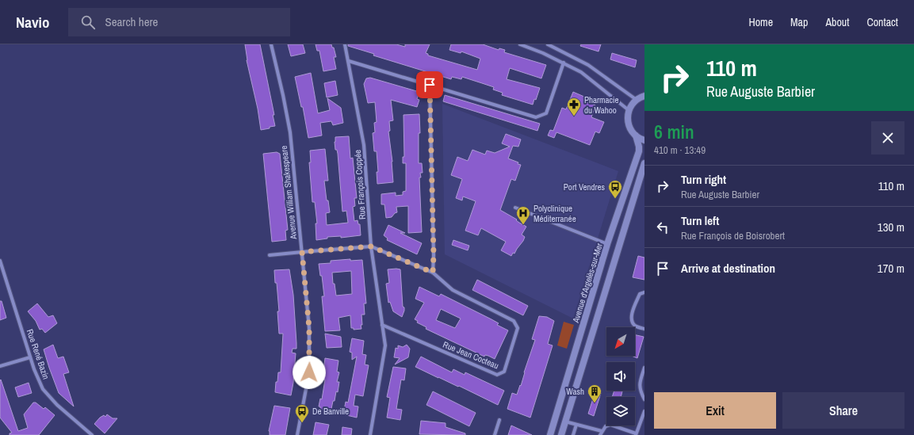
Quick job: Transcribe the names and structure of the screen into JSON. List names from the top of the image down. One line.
{"streets":{"main road":["Avenue d'Argelès-sur-Mer"],"street":["Rue François Coppée","Avenue William Shakespeare","Rue René Bazin","Rue Jean Cocteau"]},"crossings":[["Rue François Coppée","Rue Jean Cocteau"]],"places":{"pharmacy":["Pharmacie du Wahoo"],"bus stop":["Port Vendres","De Banville"],"hospital":["Polyclinique Méditerranée"],"building":["Wash"]},"north":"bottom left","page":{"header":"Navio","search":"Search here","nav":["Home","Map","About","Contact"],"turn":["110 m","Rue Auguste Barbier"],"heading":["6 min","410 m · 13:49"],"list":[{"name":"Turn right","note":"Rue Auguste Barbier","value":"110 m"},{"name":"Turn left","note":"Rue François de Boisrobert","value":"130 m"},{"name":"Arrive at destination","value":"170 m"}],"buttons":["Exit","Share"]}}
